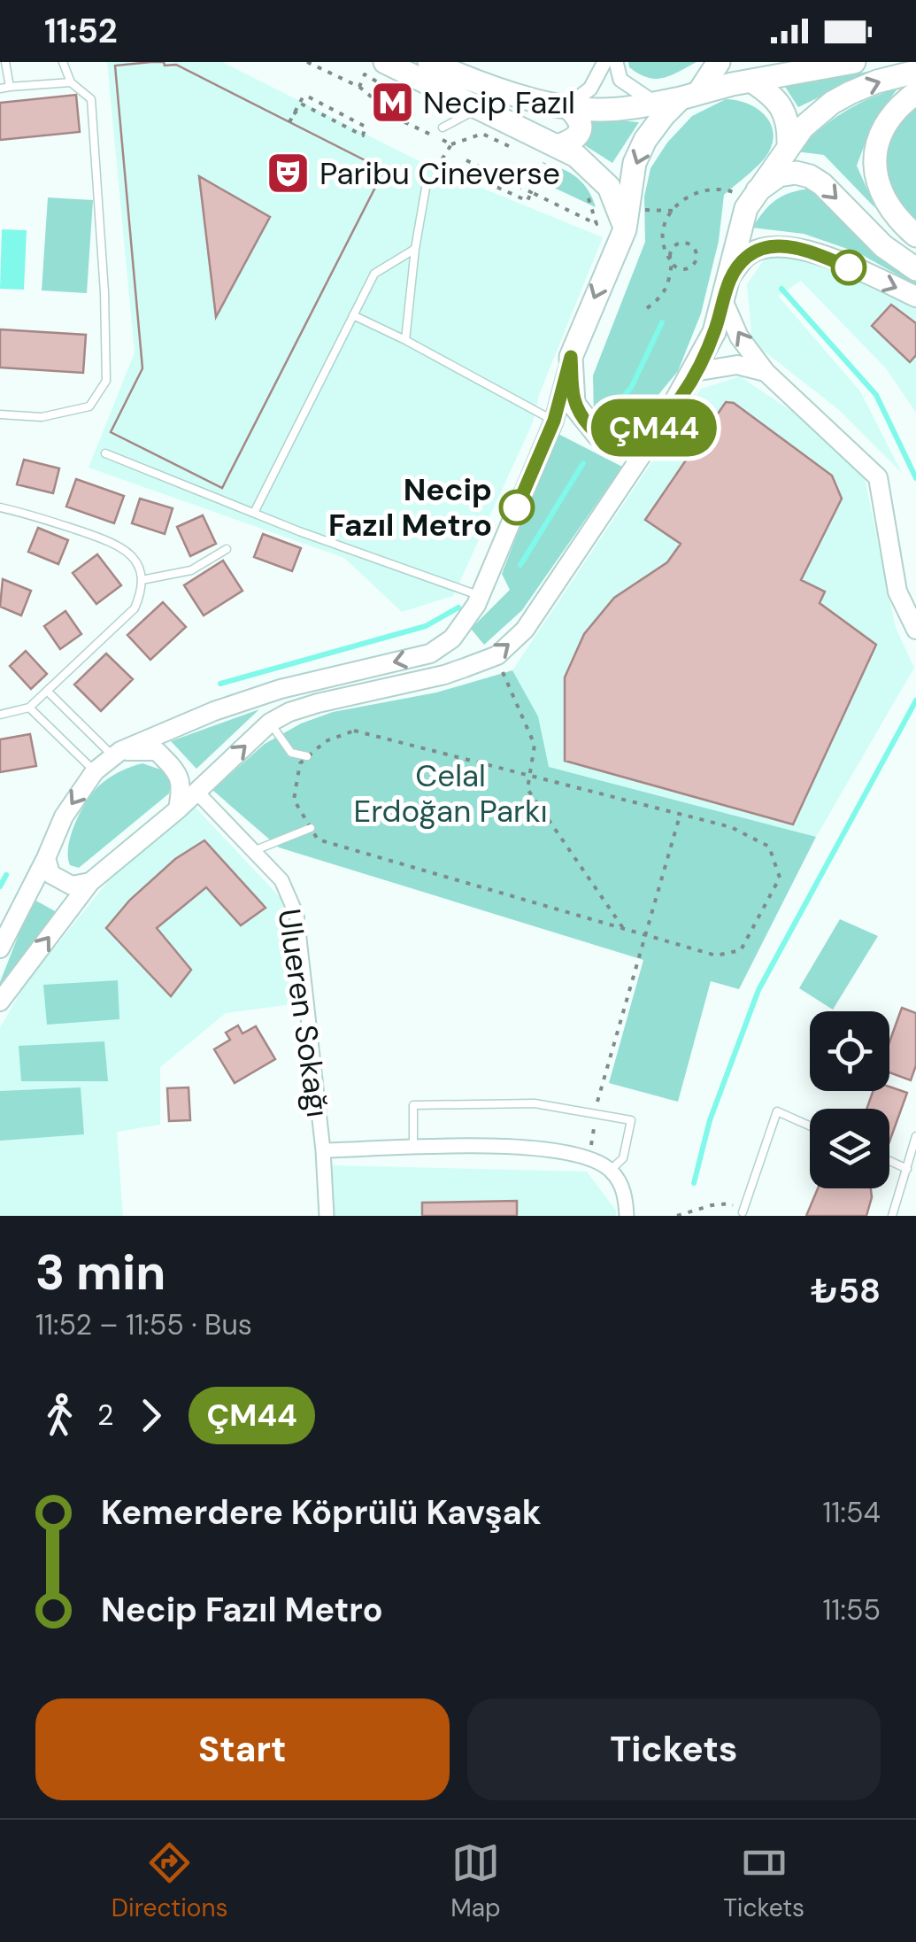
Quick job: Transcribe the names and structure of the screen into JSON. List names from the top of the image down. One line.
{"streets":{"street":["Ulueren Sokağı"]},"parks":["Celal Erdoğan Parkı"],"places":{"metro station":["Necip Fazıl"],"theatre":["Paribu Cineverse"],"other":["Necip Fazıl Metro"]},"lines":["bus line ÇM44"],"page":{"status":"11:52","on_map":"ÇM44","heading":["3 min","11:52 – 11:55 · Bus","₺58"],"legs":["2","ÇM44"],"list":[{"name":"Kemerdere Köprülü Kavşak","value":"11:54"},{"name":"Necip Fazıl Metro","value":"11:55"}],"buttons":["Start","Tickets"],"tabs":["Directions","Map","Tickets"]}}
